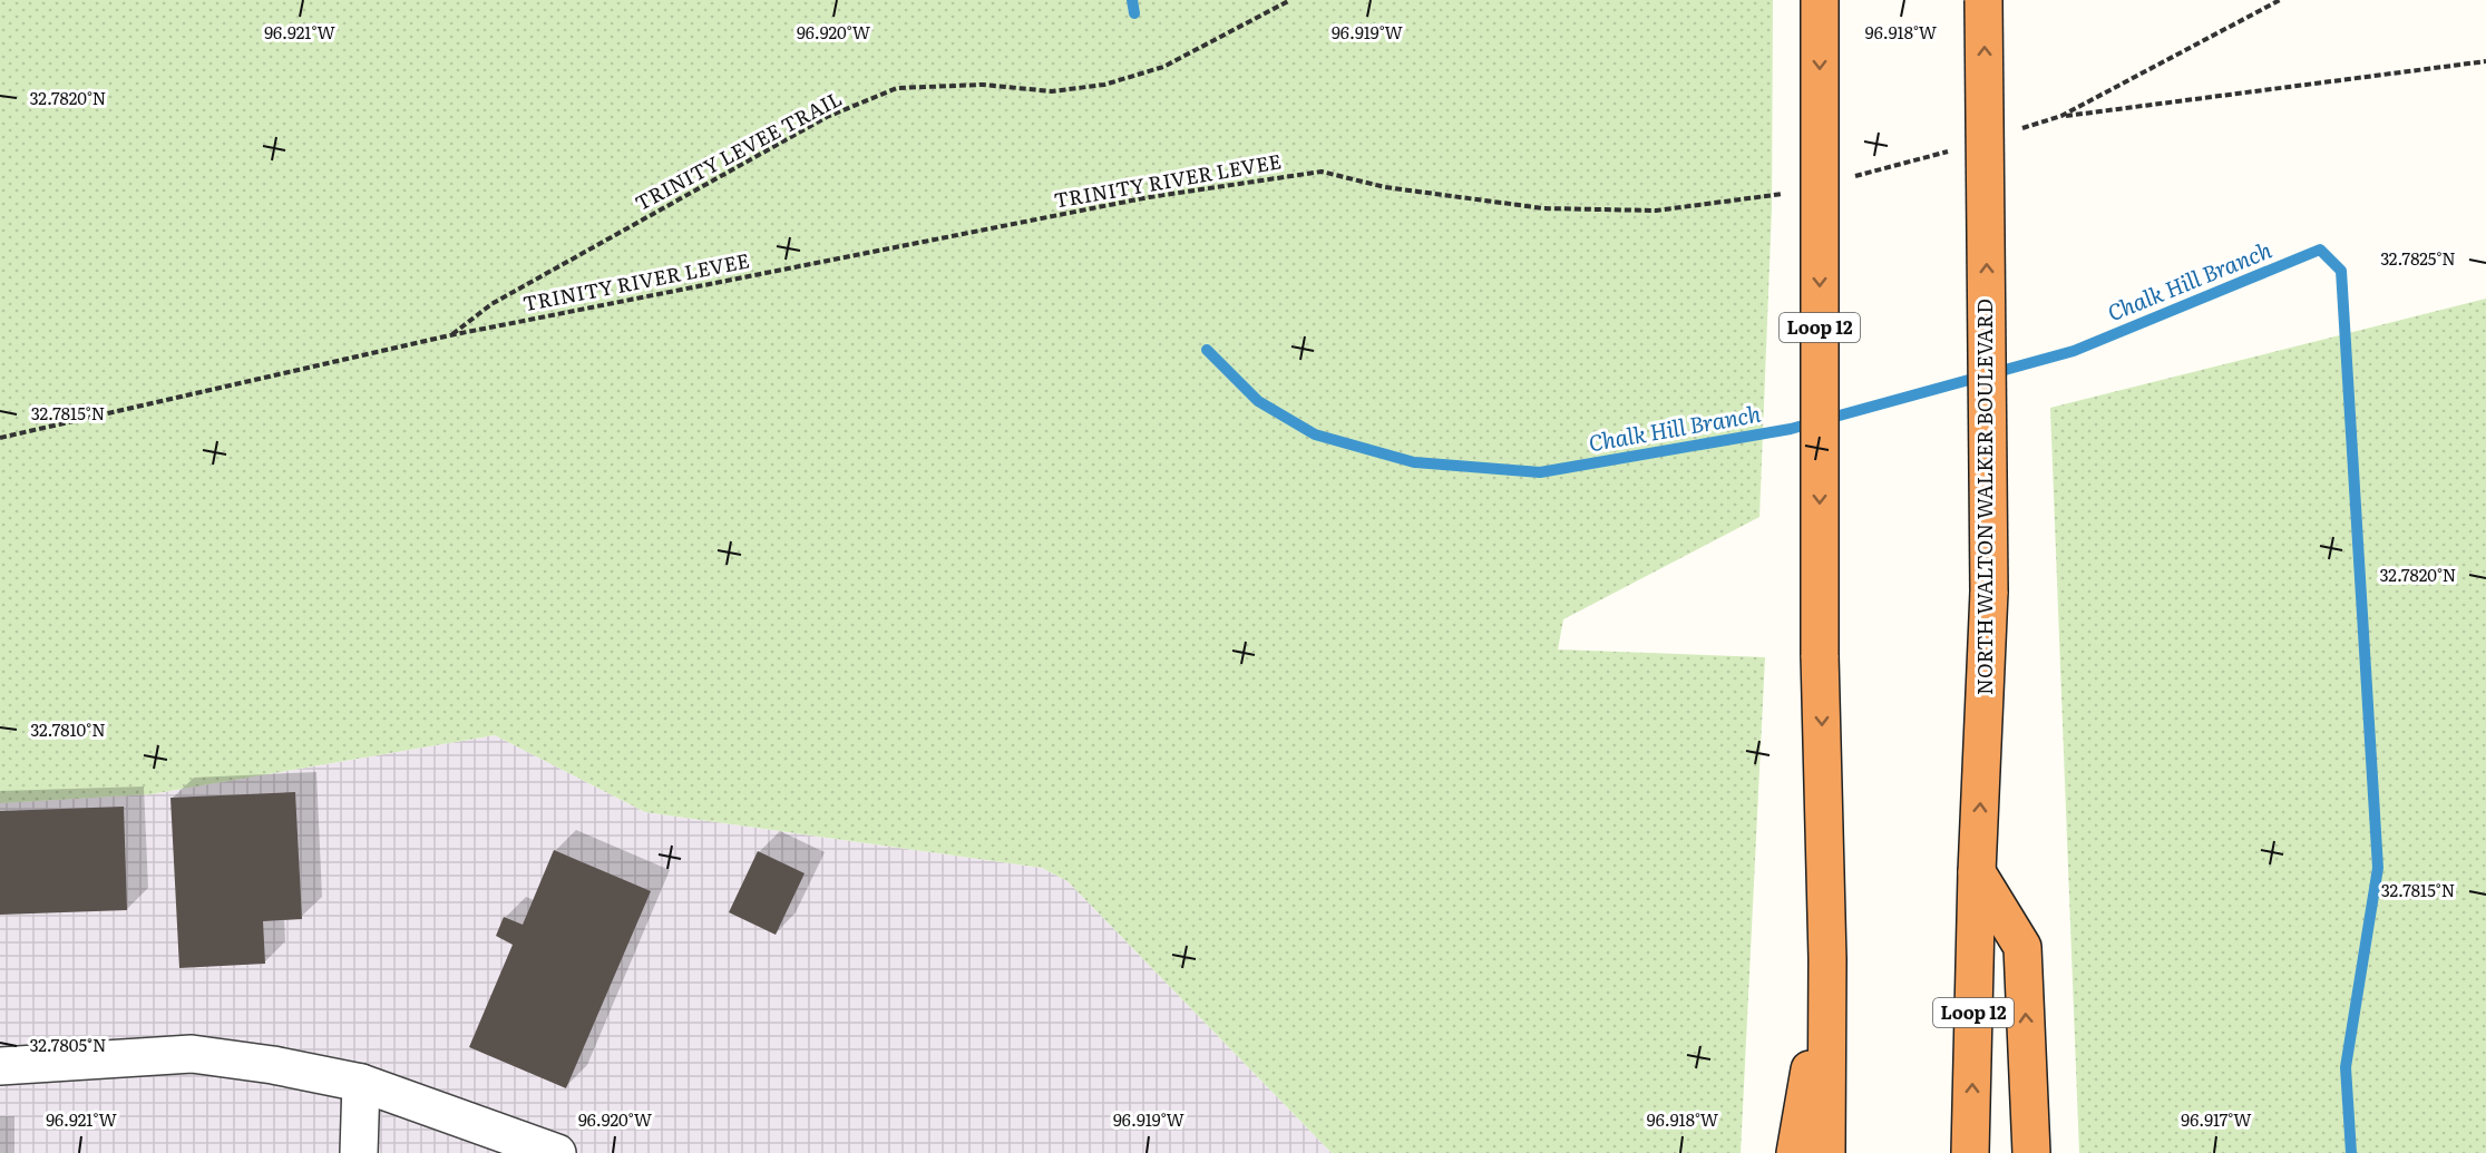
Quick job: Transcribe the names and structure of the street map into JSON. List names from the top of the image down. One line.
{"streets":{"highway":["Loop 12","NORTH WALTON WALKER BOULEVARD"],"path":["TRINITY LEVEE TRAIL","TRINITY RIVER LEVEE"]},"crossings":[["TRINITY LEVEE TRAIL","TRINITY RIVER LEVEE"]],"water":["Chalk Hill Branch"],"coordinates":["96.921°W","96.920°W","96.919°W","96.918°W","32.7820°N","32.7825°N","32.7815°N","32.7810°N","32.7805°N","96.917°W"]}
